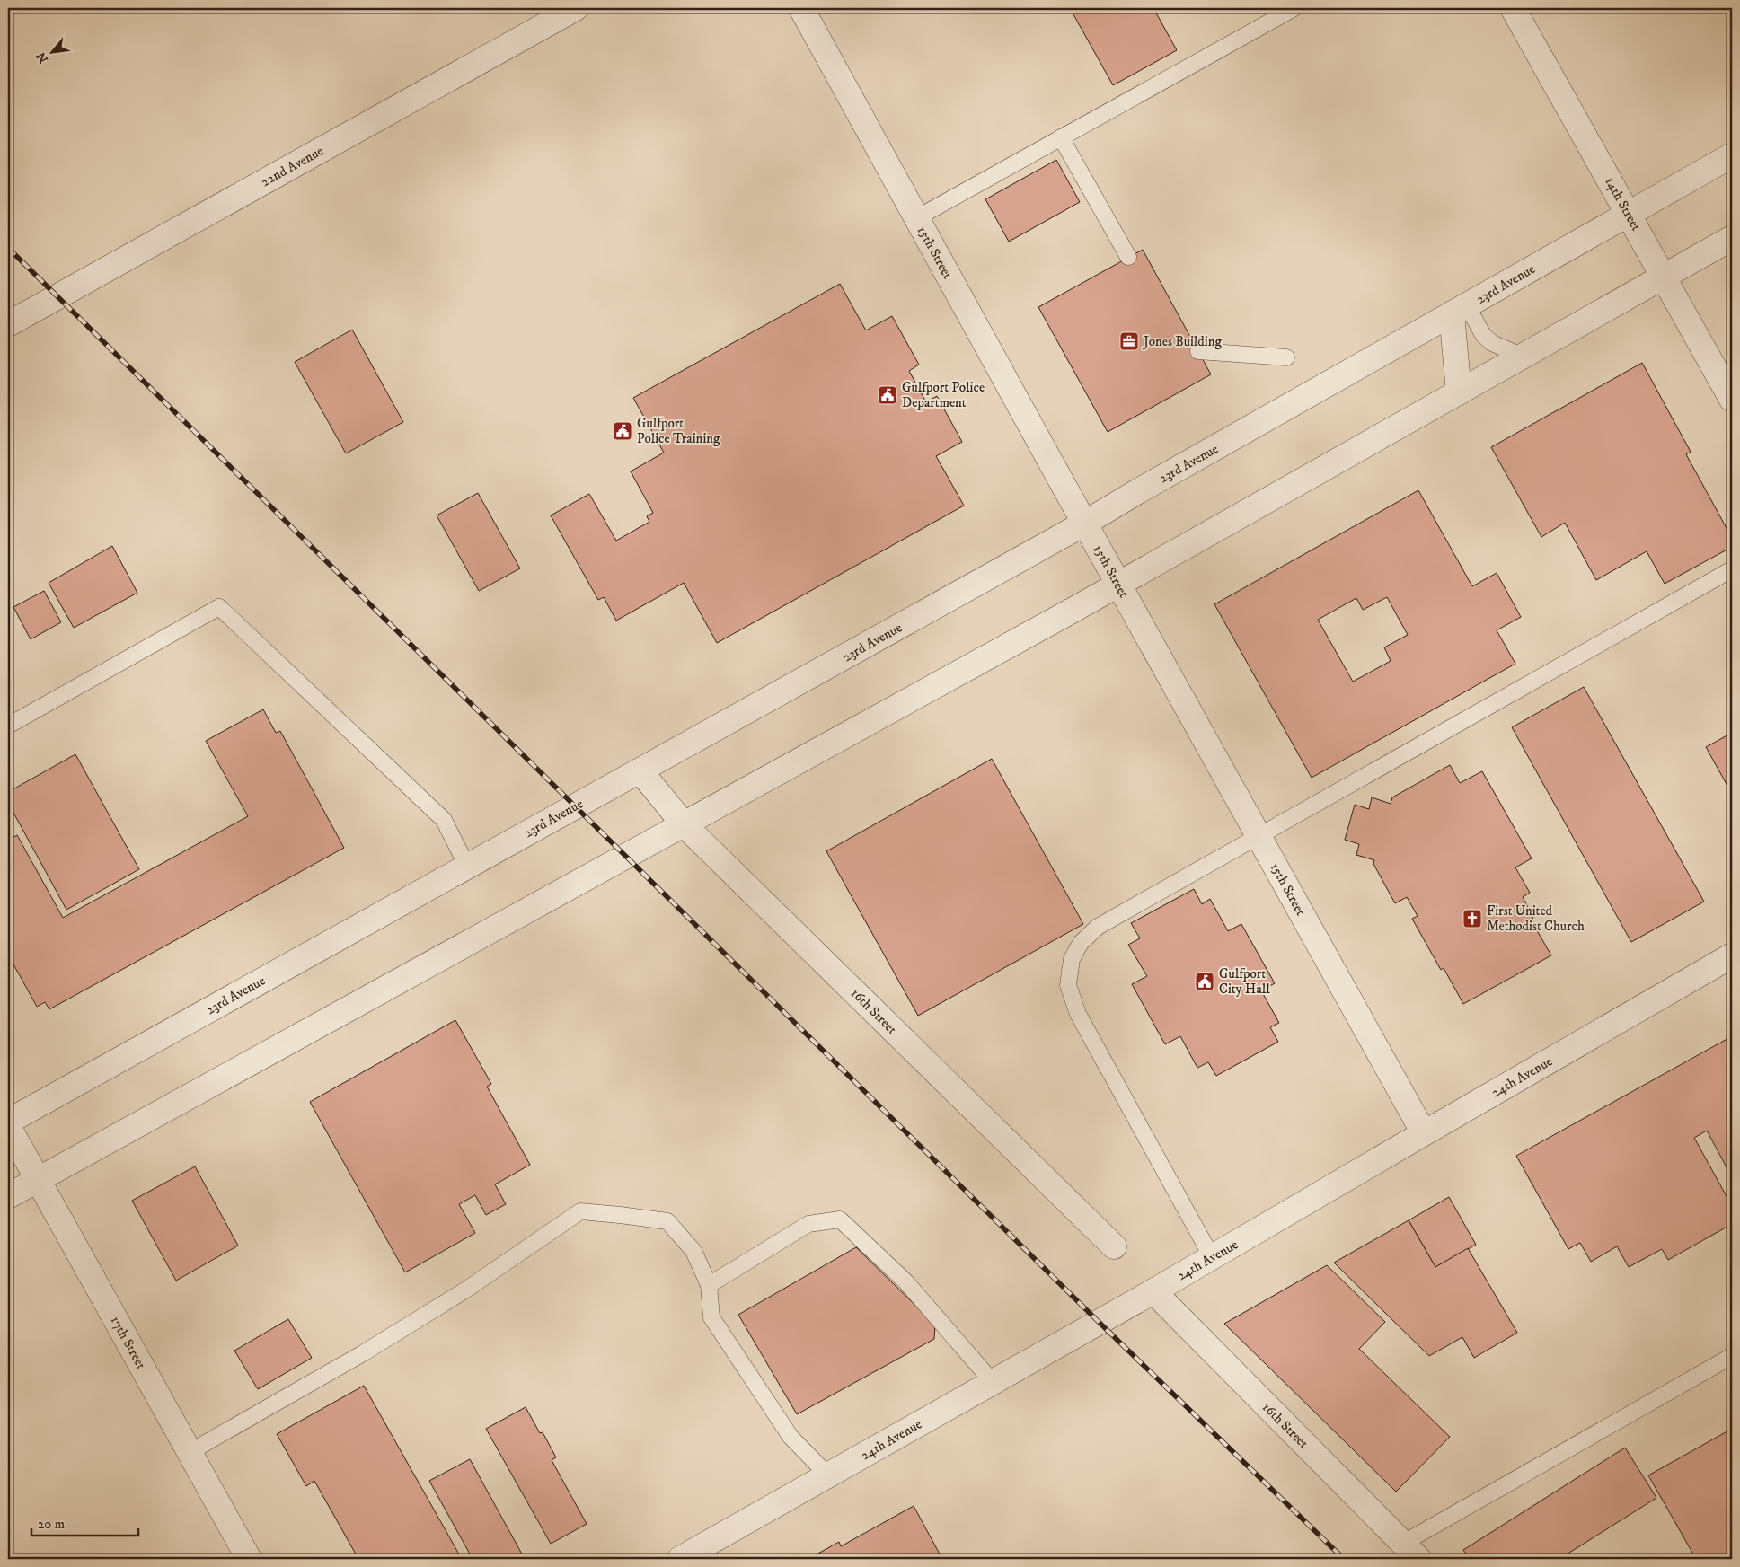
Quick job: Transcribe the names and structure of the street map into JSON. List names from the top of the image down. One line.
{"streets":{"street":["22nd Avenue","14th Street","15th Street","23rd Avenue","16th Street","24th Avenue","17th Street"]},"crossings":[["14th Street","23rd Avenue"],["15th Street","23rd Avenue"],["15th Street","24th Avenue"],["23rd Avenue","16th Street"],["16th Street","24th Avenue"]],"places":{"office":["Jones Building"],"public building":["Gulfport Police Department","Gulfport Police Training","Gulfport City Hall"],"church":["First United Methodist Church"]},"scale_bar":"20 m","north":"bottom left"}
